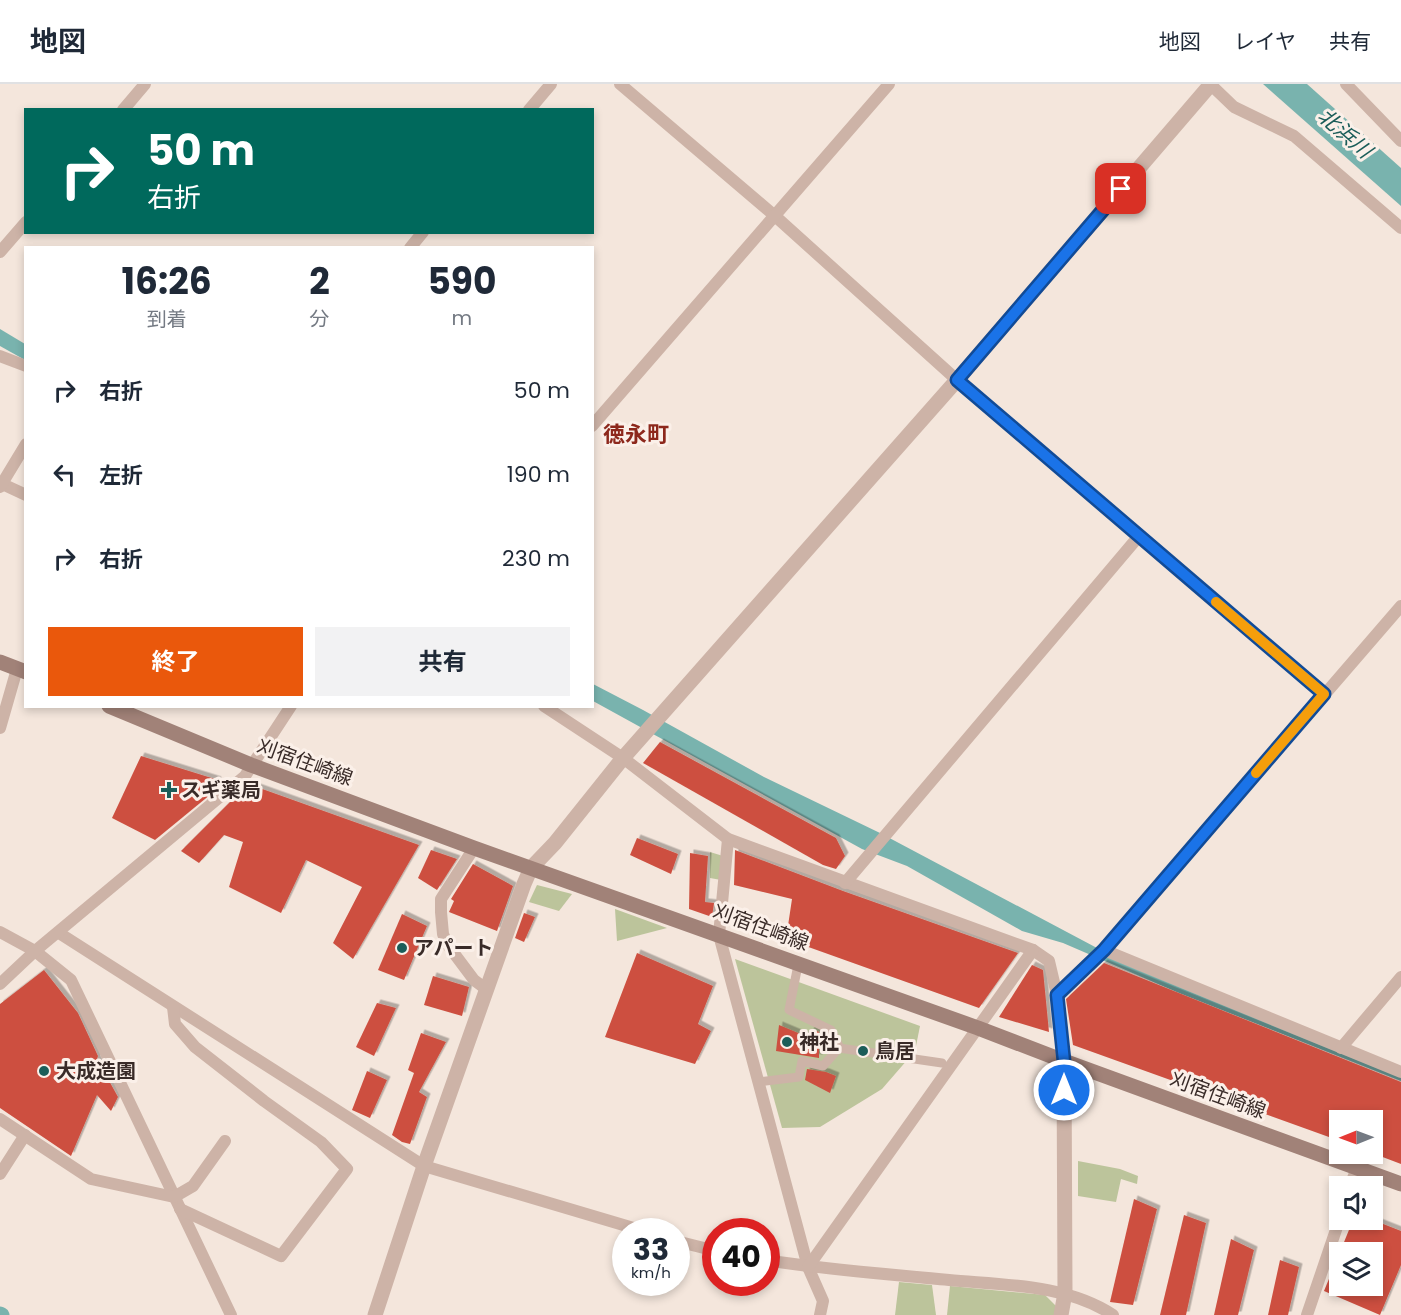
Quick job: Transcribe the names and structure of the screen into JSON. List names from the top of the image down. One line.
{"streets":{"main road":["刈宿住崎線"]},"districts":["徳永町"],"water":["北浜川"],"places":{"health":["スギ薬局"],"other":["アパート","神社","鳥居","大成造園"]},"north":"left","page":{"header":"地図","nav":["地図","レイヤ","共有"],"turn":["50 m","右折"],"eta":["16:26","到着","2","分","590","m"],"list":[{"name":"右折","value":"50 m"},{"name":"左折","value":"190 m"},{"name":"右折","value":"230 m"}],"buttons":["終了","共有"],"speed":"33 km/h","limit":"40"}}
